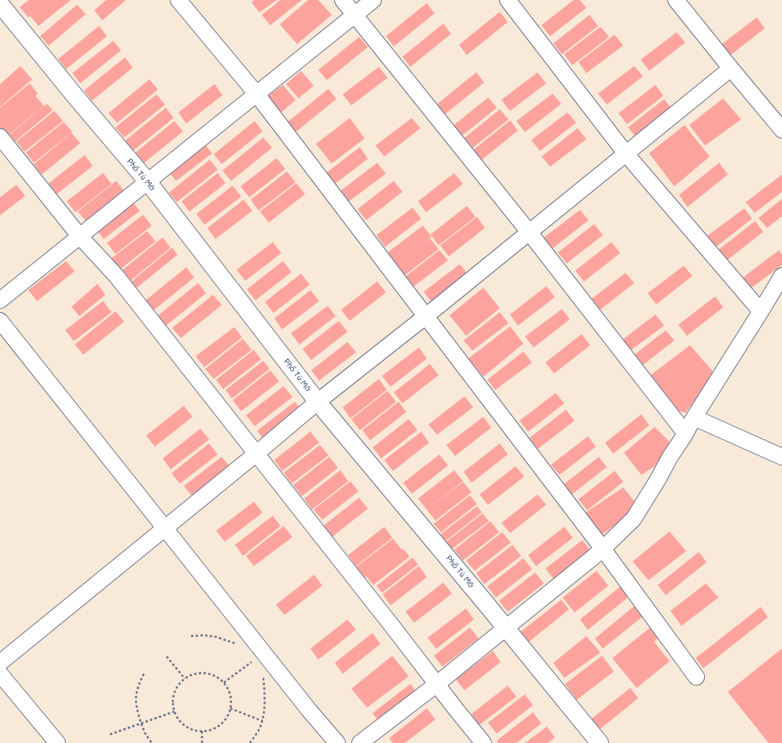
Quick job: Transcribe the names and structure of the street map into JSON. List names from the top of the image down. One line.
{"streets":{"main road":["Phố Tú Mỡ"]}}
